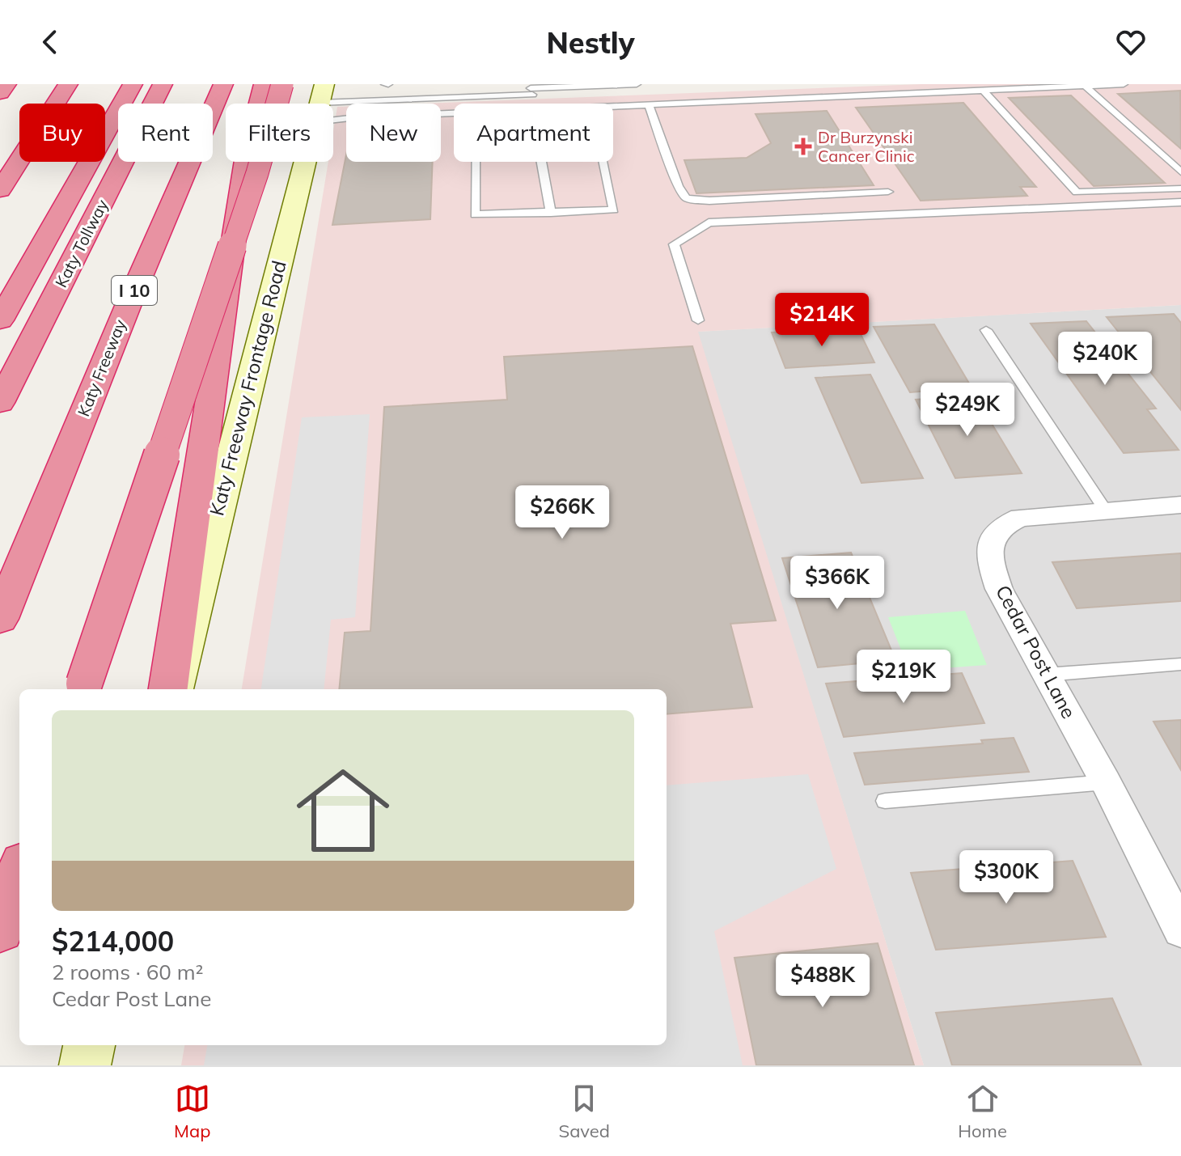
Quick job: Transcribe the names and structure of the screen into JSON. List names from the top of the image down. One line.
{"streets":{"highway":["Katy Tollway","I 10","Katy Freeway"],"main road":["Katy Freeway Frontage Road"],"street":["Cedar Post Lane"]},"places":{"health":["Dr Burzynski Cancer Clinic"]},"page":{"header":"Nestly","chip":["Buy","Rent","Filters","New","Apartment"],"price":["$214K","$240K","$249K","$266K","$366K","$219K","$300K","$488K"],"list":[{"name":"$214,000","note":"2 rooms · 60 m² · Cedar Post Lane"}],"tabs":["Map","Saved","Home"]}}
